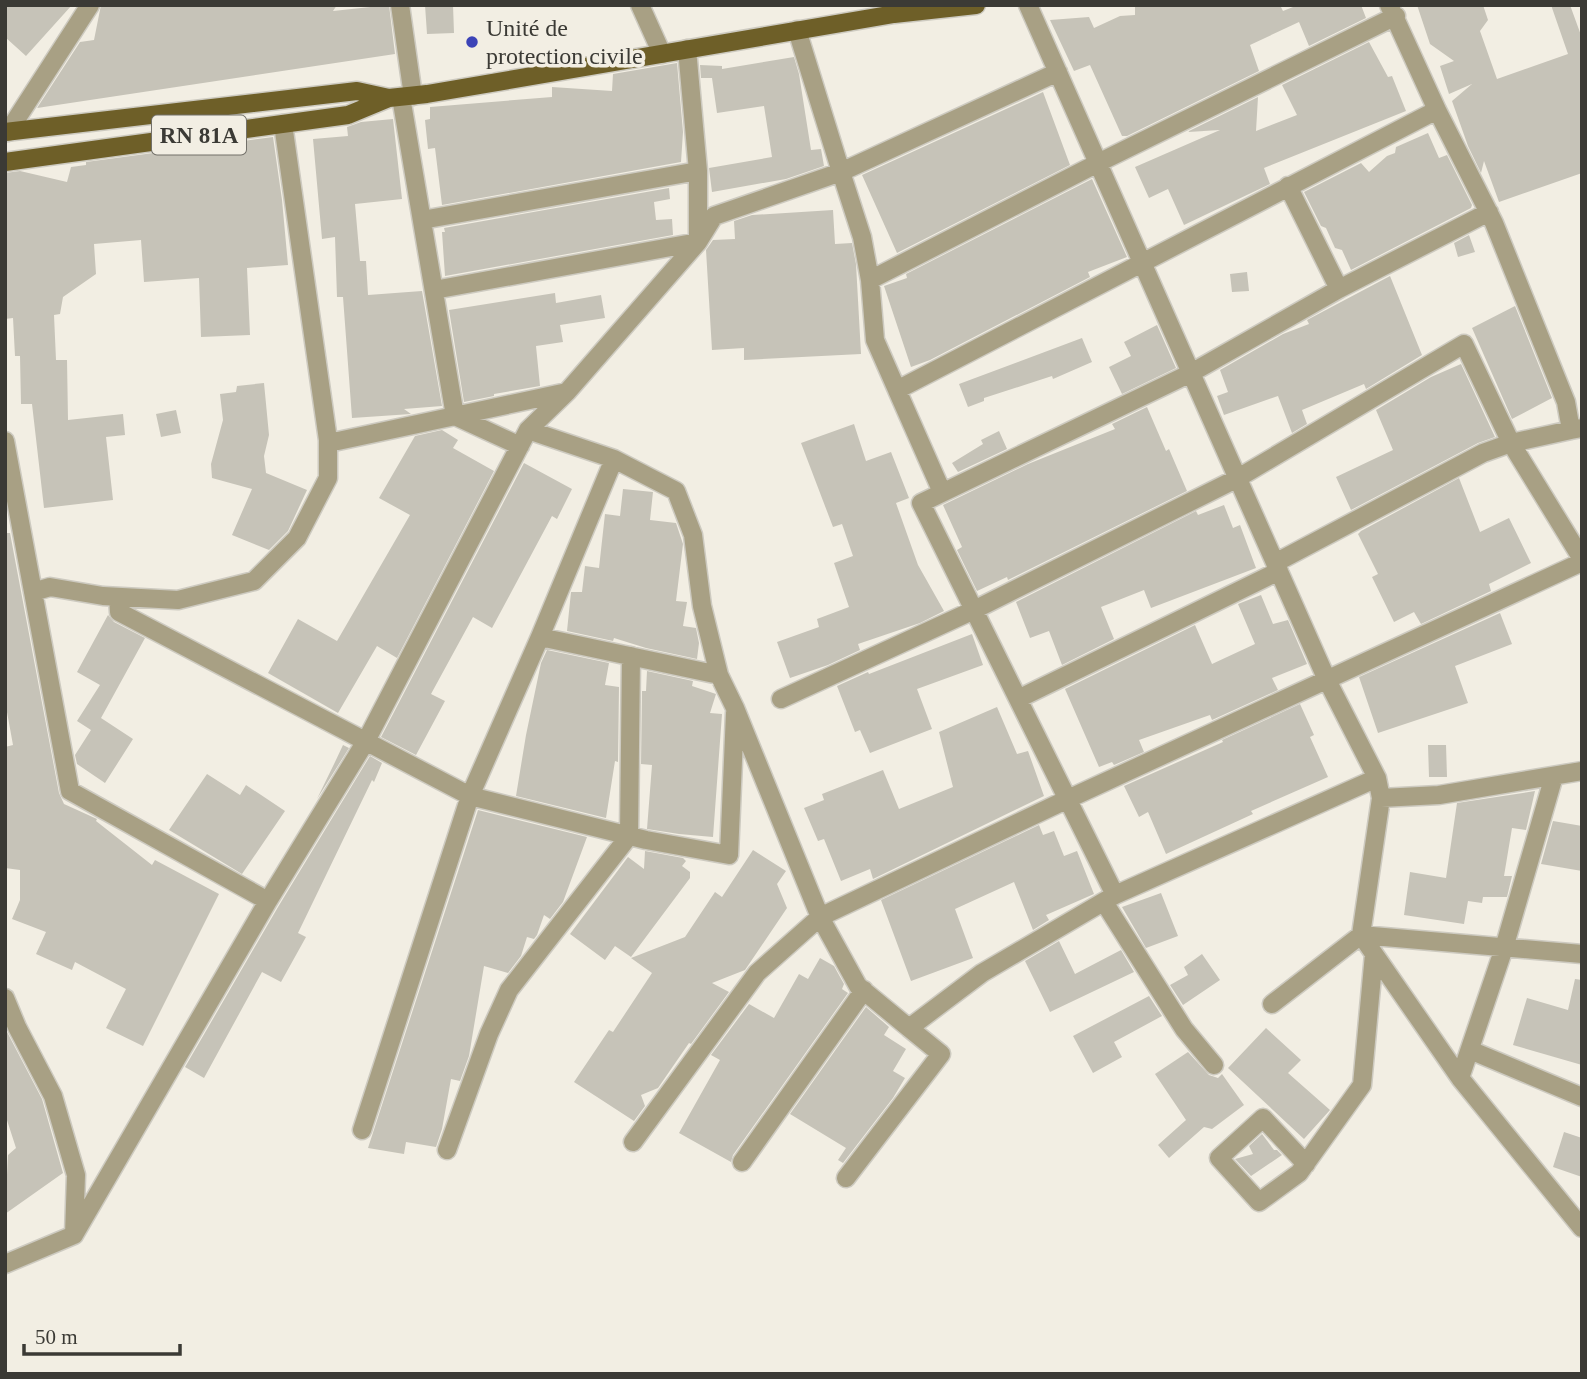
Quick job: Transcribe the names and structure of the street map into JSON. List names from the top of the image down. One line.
{"streets":{"main road":["RN 81A"]},"places":["Unité de protection civile"],"scale_bar":"50 m"}
